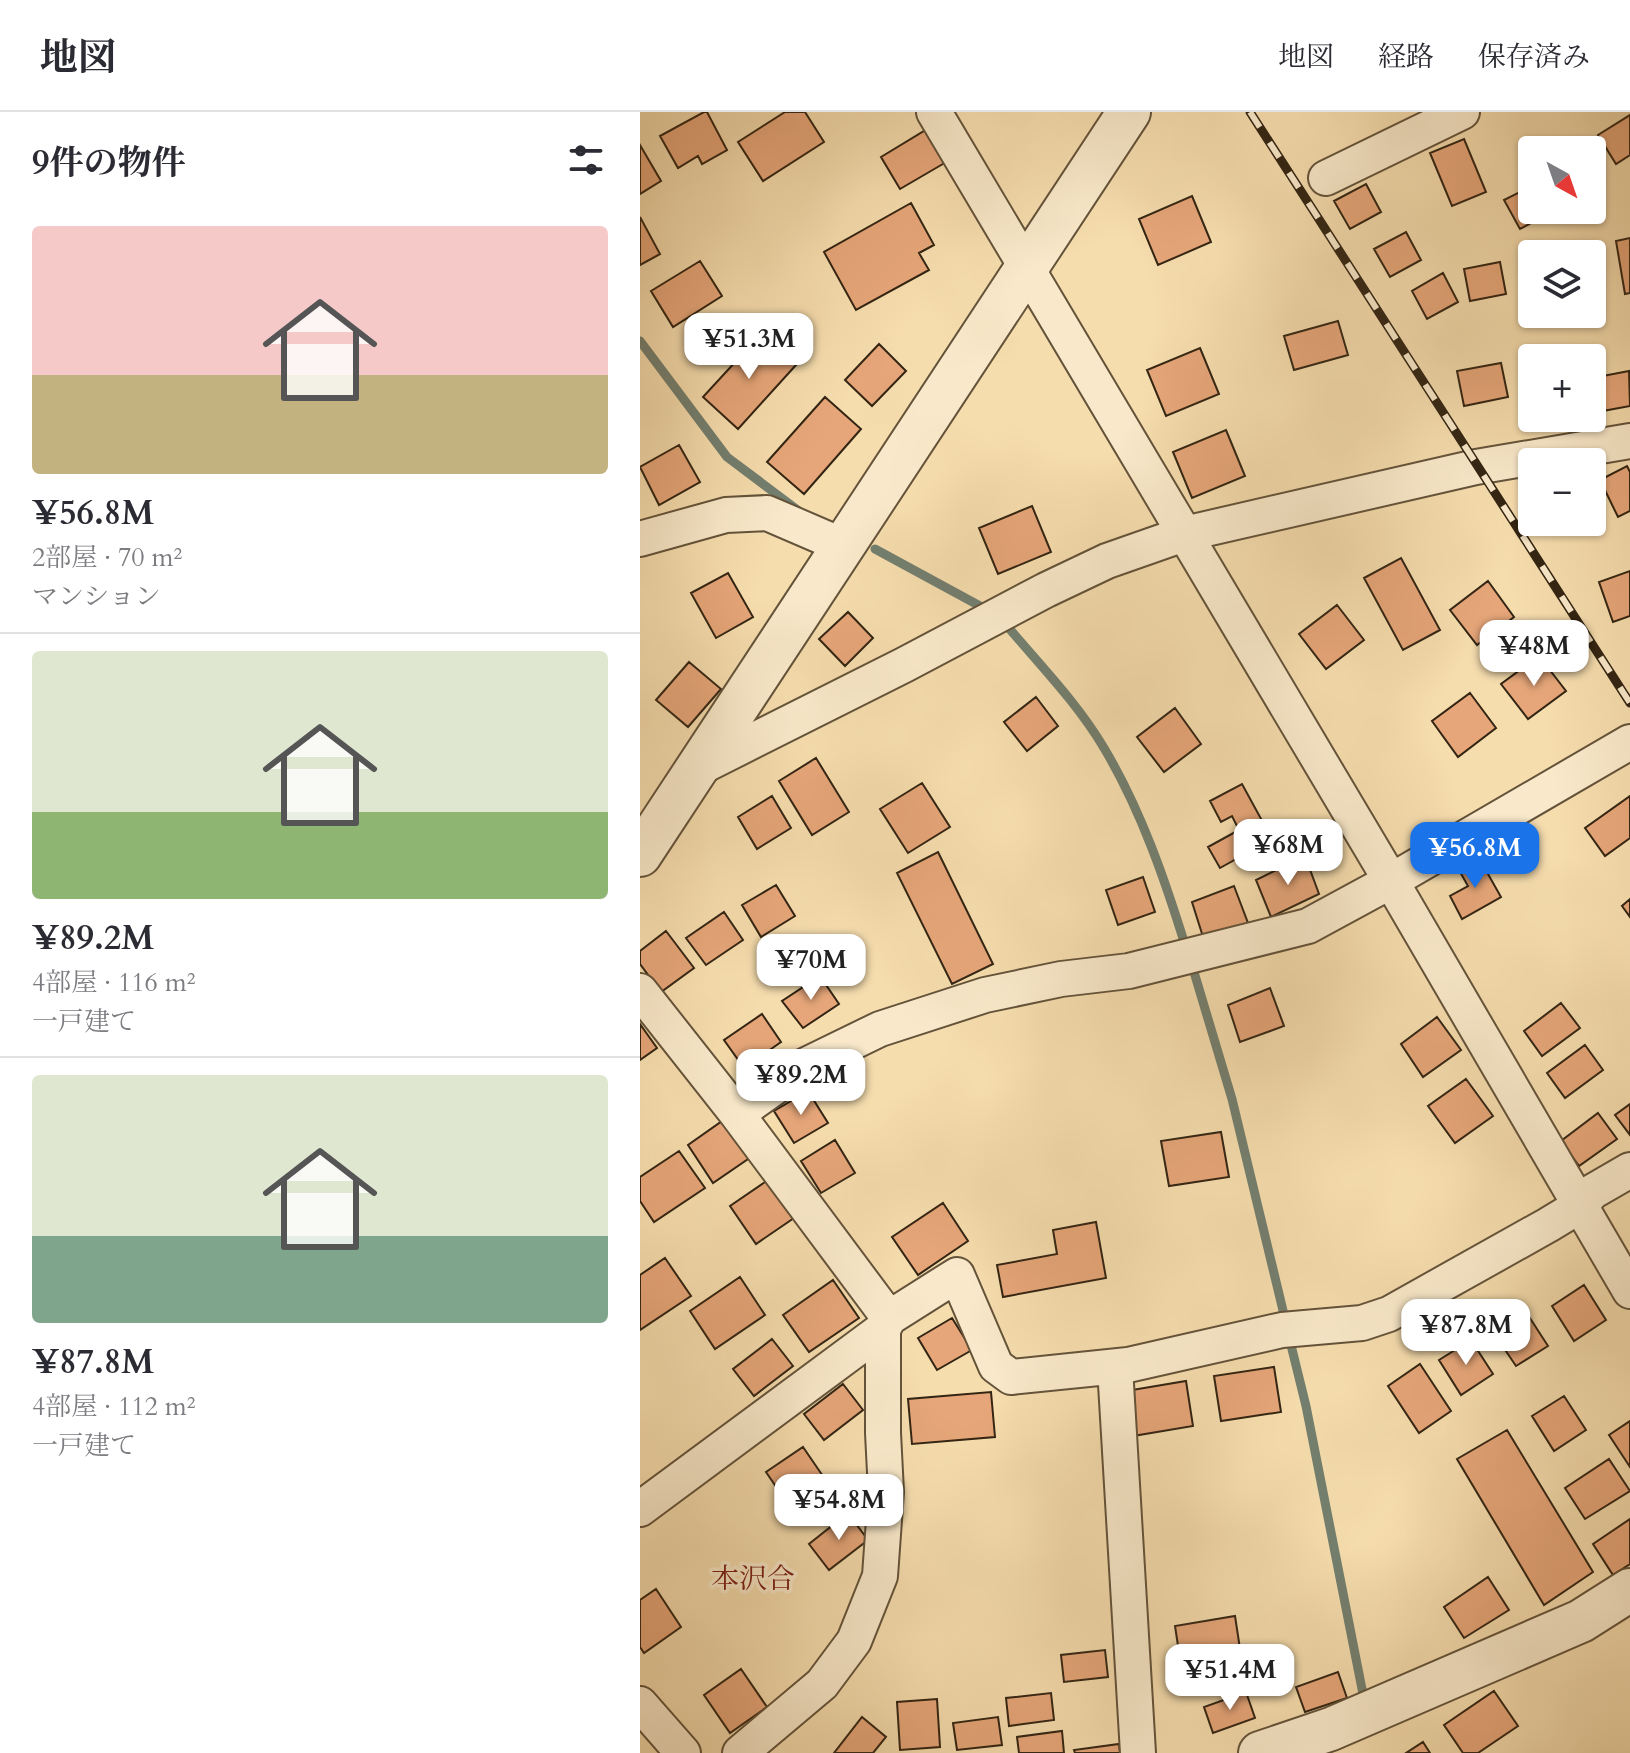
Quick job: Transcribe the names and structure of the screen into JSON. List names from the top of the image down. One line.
{"districts":["本沢合"],"north":"bottom right","page":{"header":"地図","nav":["地図","経路","保存済み"],"heading":"9件の物件","map_buttons":["+","−"],"list":[{"name":"¥56.8M","note":"2部屋 · 70 m² · マンション"},{"name":"¥89.2M","note":"4部屋 · 116 m² · 一戸建て"},{"name":"¥87.8M","note":"4部屋 · 112 m² · 一戸建て"}],"price":["¥51.3M","¥48M","¥68M","¥56.8M","¥70M","¥89.2M","¥87.8M","¥54.8M","¥51.4M"]}}
